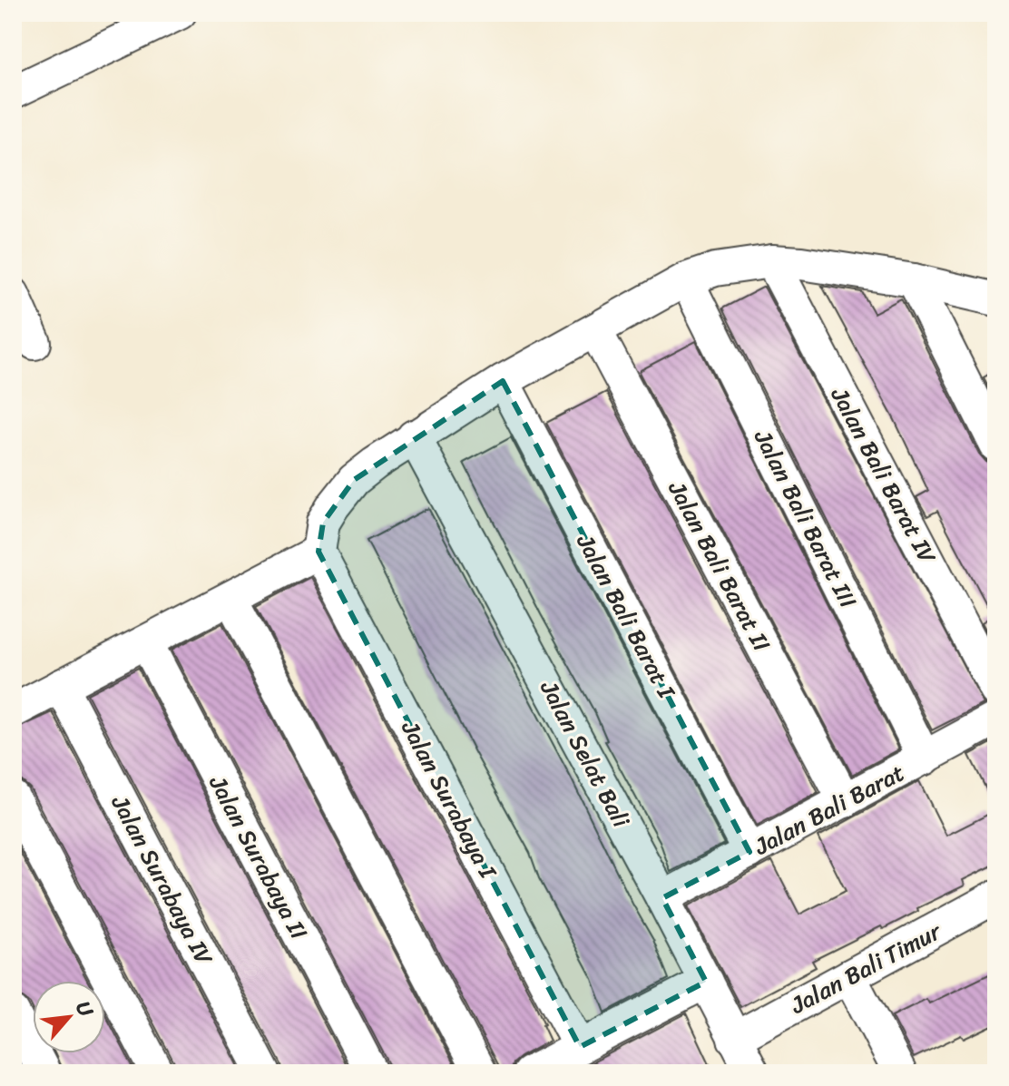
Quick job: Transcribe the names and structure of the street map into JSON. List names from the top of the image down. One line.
{"streets":{"street":["Jalan Bali Barat IV","Jalan Bali Barat III","Jalan Bali Barat II","Jalan Bali Barat I","Jalan Selat Bali","Jalan Surabaya I","Jalan Bali Barat","Jalan Surabaya II","Jalan Surabaya IV","Jalan Bali Timur"]},"crossings":[["Jalan Bali Barat III","Jalan Bali Barat"],["Jalan Bali Barat II","Jalan Bali Barat"],["Jalan Bali Barat I","Jalan Bali Barat"],["Jalan Selat Bali","Jalan Bali Barat"],["Jalan Selat Bali","Jalan Bali Timur"]],"north":"top right"}
